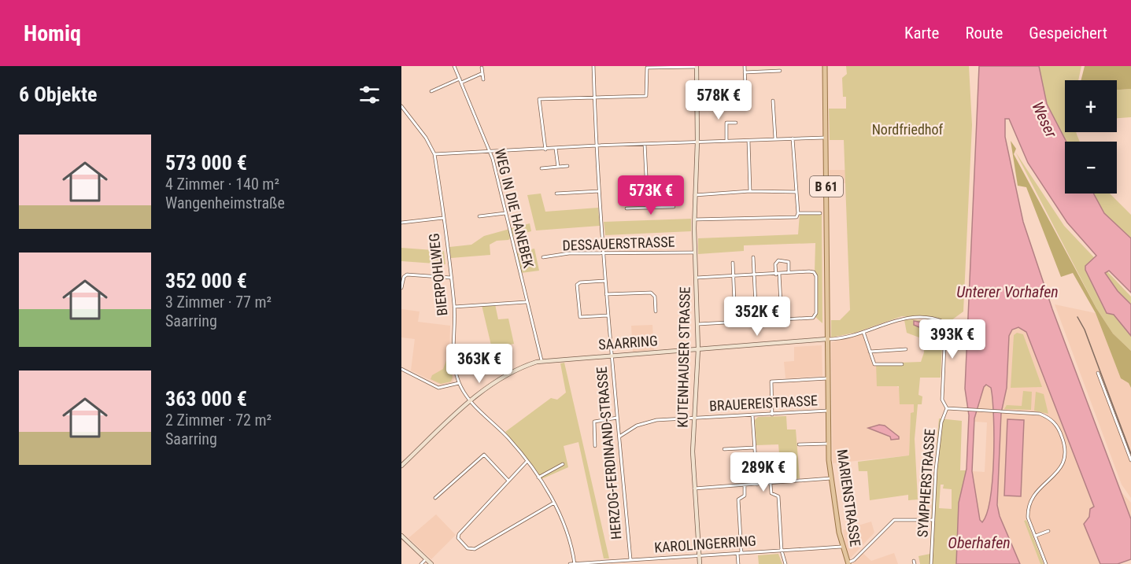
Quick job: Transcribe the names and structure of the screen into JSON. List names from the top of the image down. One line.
{"streets":{"main road":["B 61","MARIENSTRASSE"],"street":["WEG IN DIE HANEBEK","DESSAUERSTRASSE","BIERPOHLWEG","SAARRING","KUTENHAUSER STRASSE","BRAUEREISTRASSE","HERZOG-FERDINAND-STRASSE","SYMPHERSTRASSE","KAROLINGERRING"]},"crossings":[["WEG IN DIE HANEBEK","SAARRING"],["DESSAUERSTRASSE","KUTENHAUSER STRASSE"],["DESSAUERSTRASSE","HERZOG-FERDINAND-STRASSE"],["BIERPOHLWEG","SAARRING"],["BIERPOHLWEG","KAROLINGERRING"],["SAARRING","KUTENHAUSER STRASSE"],["SAARRING","HERZOG-FERDINAND-STRASSE"],["SAARRING","MARIENSTRASSE"],["KUTENHAUSER STRASSE","BRAUEREISTRASSE"],["KUTENHAUSER STRASSE","KAROLINGERRING"],["BRAUEREISTRASSE","HERZOG-FERDINAND-STRASSE"],["BRAUEREISTRASSE","MARIENSTRASSE"],["HERZOG-FERDINAND-STRASSE","KAROLINGERRING"],["MARIENSTRASSE","KAROLINGERRING"]],"water":["Weser","Unterer Vorhafen","Oberhafen"],"parks":["Nordfriedhof"],"page":{"header":"Homiq","nav":["Karte","Route","Gespeichert"],"heading":"6 Objekte","map_buttons":["+","−"],"price":["578K €","573K €","352K €","393K €","363K €","289K €"],"list":[{"name":"573 000 €","note":"4 Zimmer · 140 m² · Wangenheimstraße"},{"name":"352 000 €","note":"3 Zimmer · 77 m² · Saarring"},{"name":"363 000 €","note":"2 Zimmer · 72 m² · Saarring"}]}}
